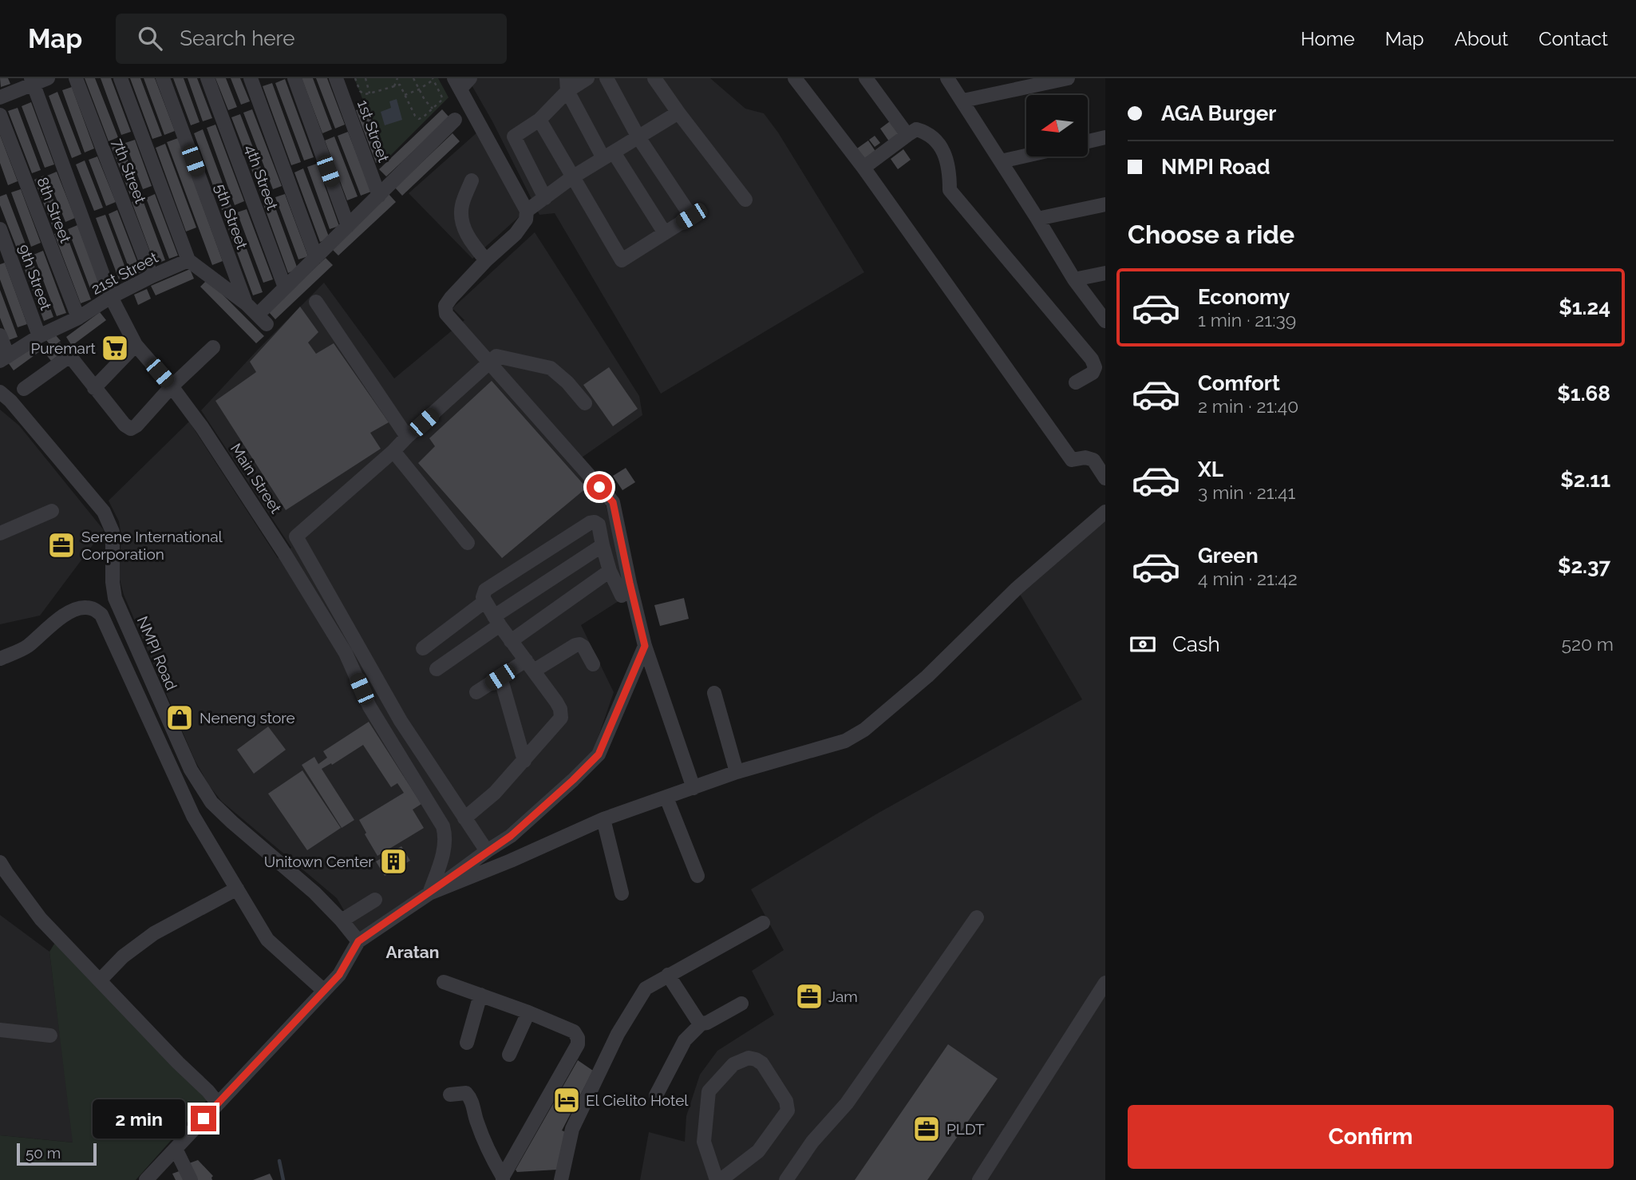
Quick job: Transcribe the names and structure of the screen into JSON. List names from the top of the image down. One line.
{"streets":{"street":["1st Street","7th Street","4th Street","8th Street","5th Street","21st Street","9th Street","Main Street","NMPI Road"]},"crossings":[["7th Street","21st Street"],["8th Street","21st Street"],["21st Street","9th Street"],["21st Street","Main Street"]],"districts":["Aratan"],"places":{"supermarket":["Puremart"],"office":["Serene International Corporation","Jam","PLDT"],"shop":["Neneng store"],"building":["Unitown Center"],"hotel":["El Cielito Hotel"]},"scale_bar":"50 m","north":"left","page":{"header":"Map","search":"Search here","nav":["Home","Map","About","Contact"],"banner":["AGA Burger","NMPI Road"],"heading":"Choose a ride","list":[{"name":"Economy","note":"1 min · 21:39","value":"$1.24"},{"name":"Comfort","note":"2 min · 21:40","value":"$1.68"},{"name":"XL","note":"3 min · 21:41","value":"$2.11"},{"name":"Green","note":"4 min · 21:42","value":"$2.37"}],"pay":["Cash","520 m"],"buttons":"Confirm","bubble":"2 min","scale":"50 m"}}
